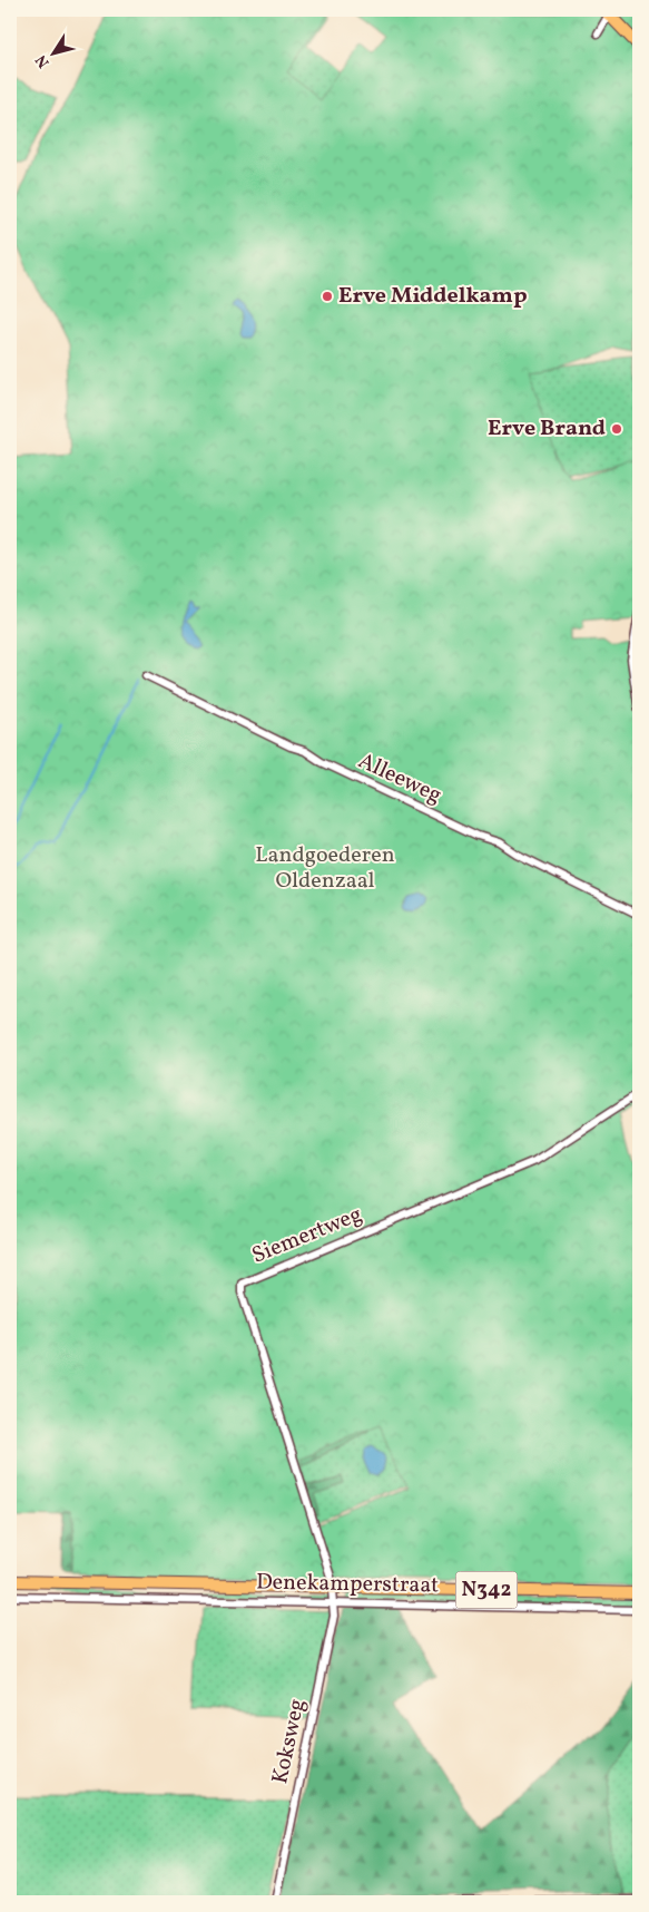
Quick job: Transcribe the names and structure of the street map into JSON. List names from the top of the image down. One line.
{"streets":{"main road":["Denekamperstraat","N342"],"street":["Alleeweg","Siemertweg","Koksweg"]},"crossings":[["Siemertweg","Denekamperstraat"],["Siemertweg","Koksweg"],["Denekamperstraat","Koksweg"]],"parks":["Landgoederen Oldenzaal"],"places":["Erve Middelkamp","Erve Brand"],"north":"bottom left"}
